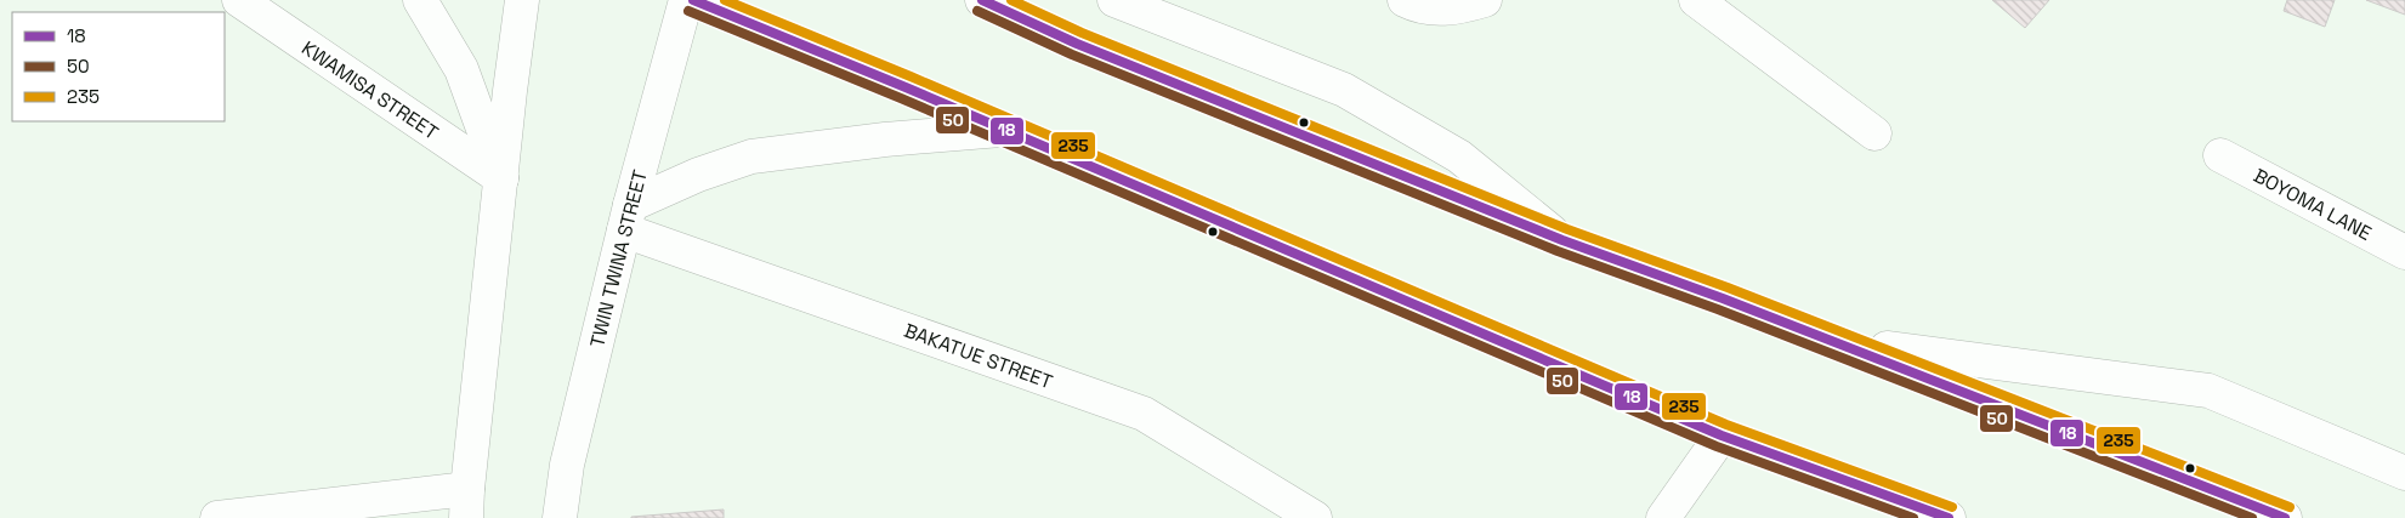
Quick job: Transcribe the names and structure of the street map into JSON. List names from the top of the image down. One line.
{"streets":{"main road":["KWAMISA STREET","BOYOMA LANE","TWIN TWINA STREET","BAKATUE STREET"]},"crossings":[["TWIN TWINA STREET","BAKATUE STREET"]],"lines":["transit line 18","transit line 235","transit line 50"],"legend":["18","50","235"]}
